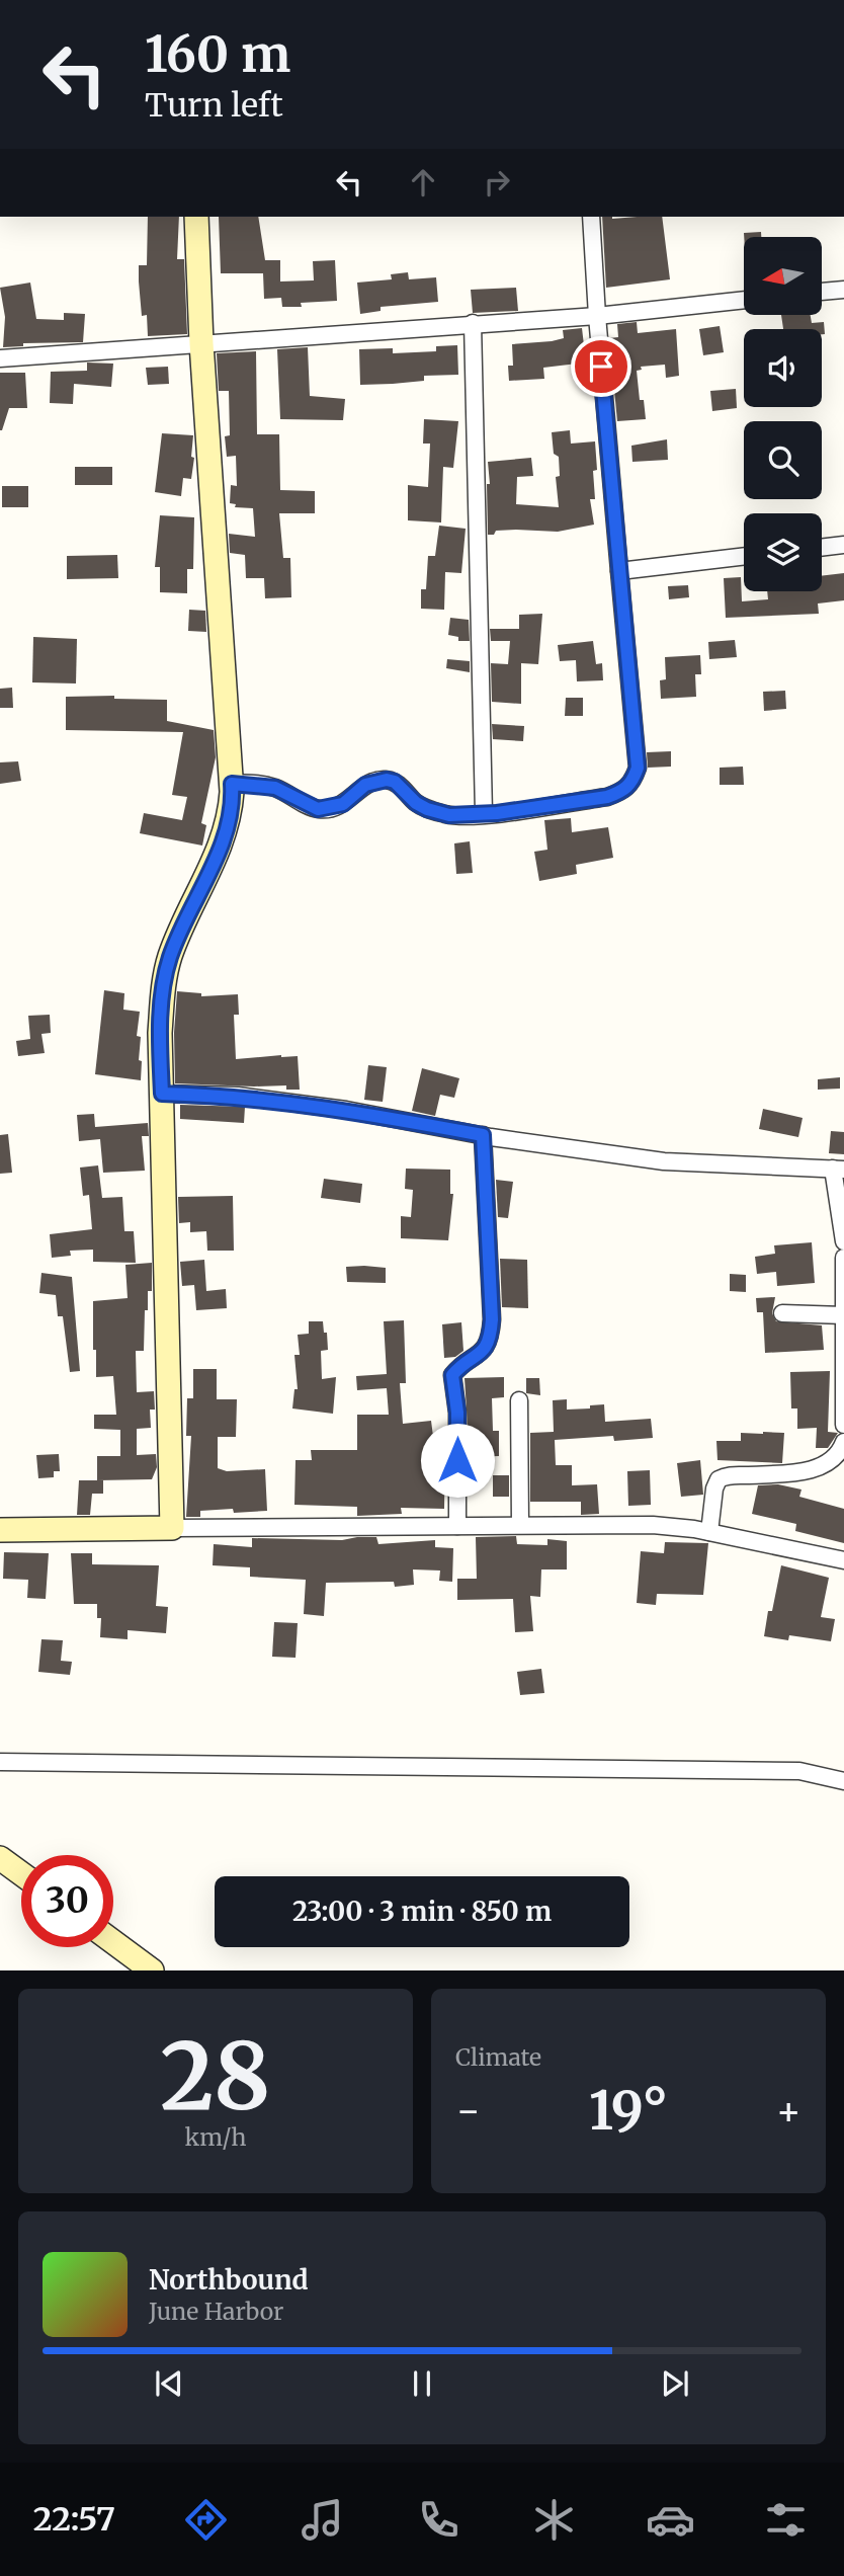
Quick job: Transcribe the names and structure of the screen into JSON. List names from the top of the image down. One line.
{"north":"left","page":{"turn":["160 m","Turn left"],"limit":"30","trip":"23:00 · 3 min · 850 m","tile":[["28","km/h"],"Climate"],"heat":["−","19°","+"],"song":["Northbound","June Harbor"],"tabs":"22:57"}}
